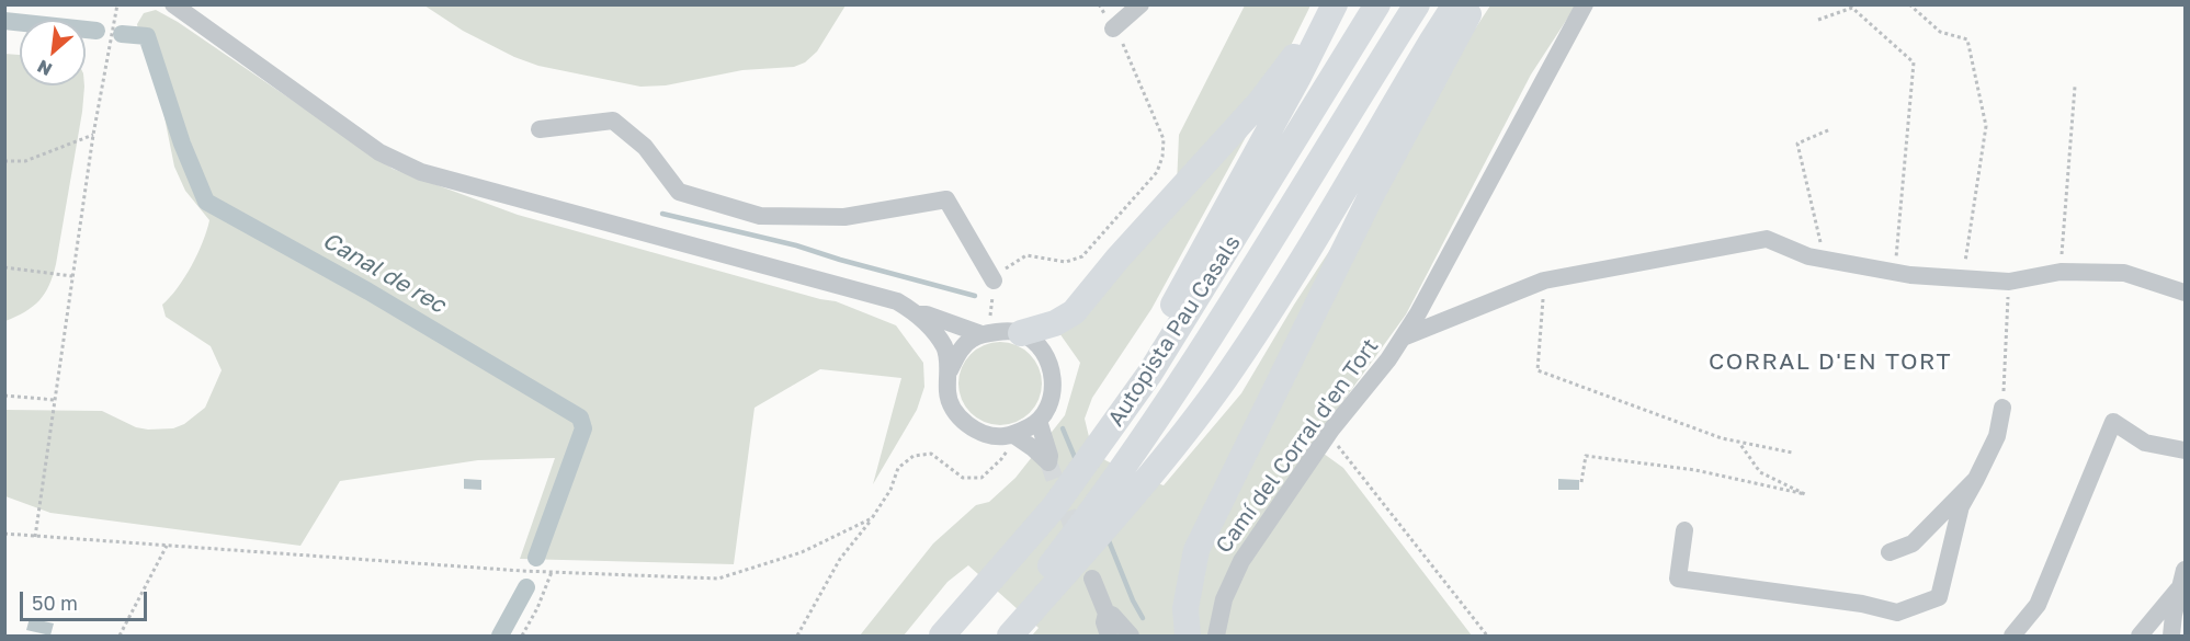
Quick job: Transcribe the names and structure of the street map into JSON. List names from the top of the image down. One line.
{"streets":{"highway":["Autopista Pau Casals"],"street":["Camí del Corral d'en Tort"]},"districts":["CORRAL D'EN TORT"],"water":["Canal de rec"],"scale_bar":"50 m","north":"bottom left"}
